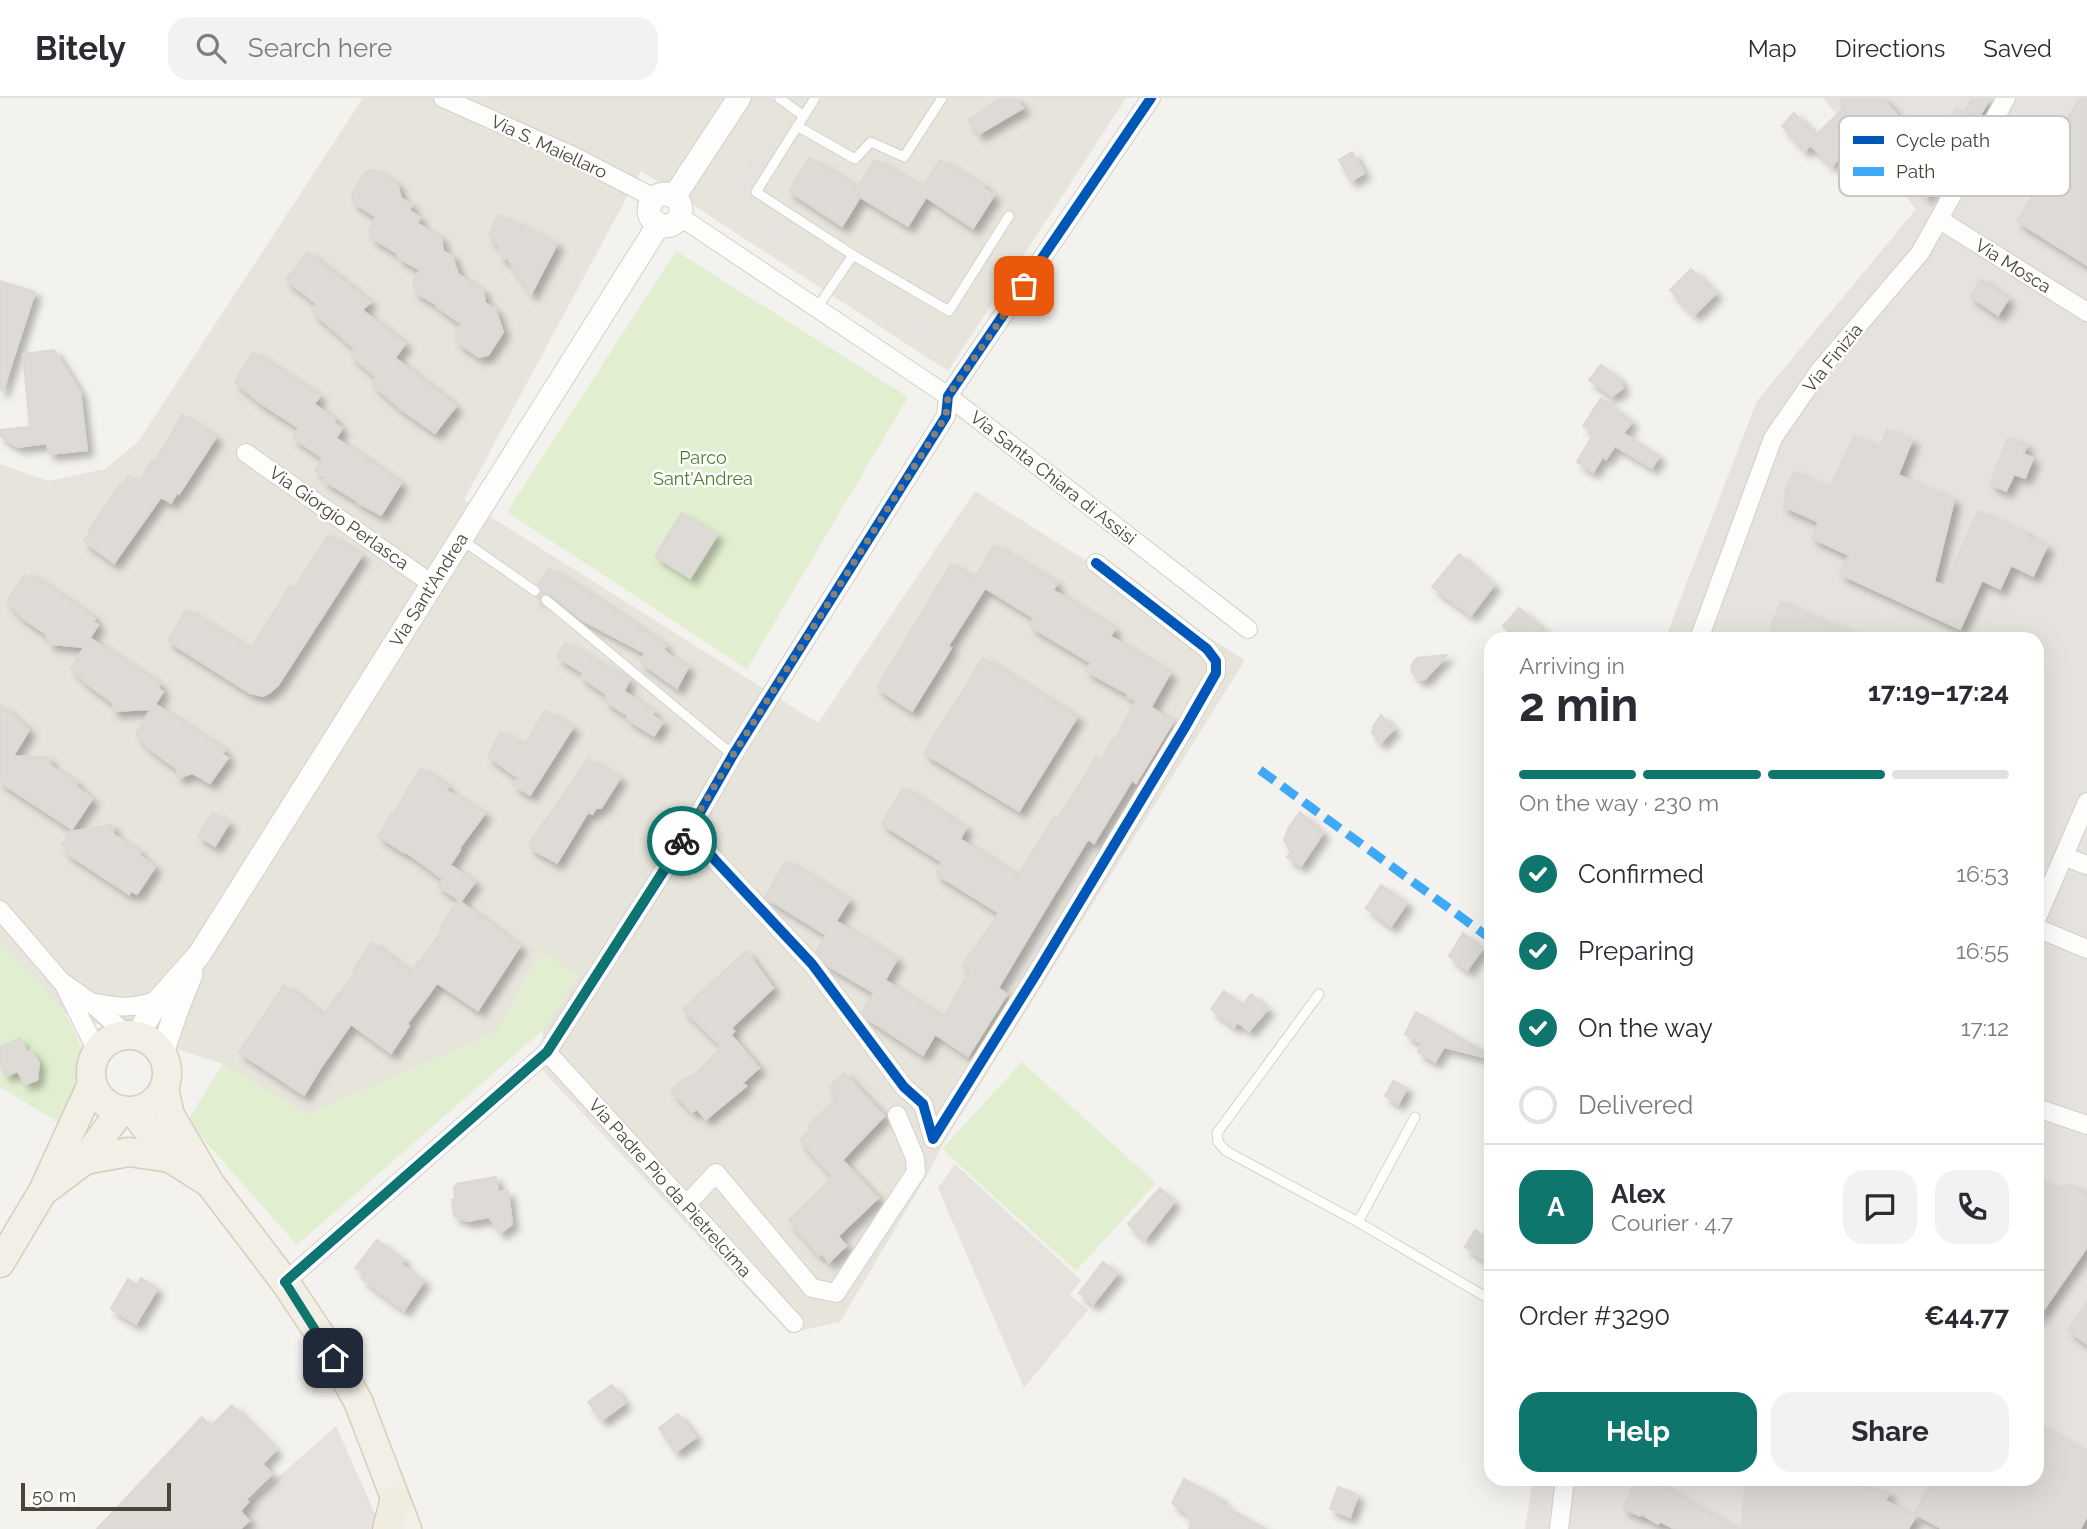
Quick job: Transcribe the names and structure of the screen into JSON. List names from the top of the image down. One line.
{"streets":{"main road":["Via Sant'Andrea"],"street":["Via S. Maiellaro","Via Mosca","Via Finizia","Via Santa Chiara di Assisi","Via Giorgio Perlasca","Via Padre Pio da Pietrelcima"]},"crossings":[["Via S. Maiellaro","Via Santa Chiara di Assisi"],["Via S. Maiellaro","Via Sant'Andrea"],["Via Mosca","Via Finizia"],["Via Santa Chiara di Assisi","Via Sant'Andrea"],["Via Giorgio Perlasca","Via Sant'Andrea"]],"parks":["Parco Sant'Andrea"],"legend":["Cycle path","Path"],"scale_bar":"50 m","page":{"header":"Bitely","search":"Search here","nav":["Map","Directions","Saved"],"heading":["2 min","Arriving in","17:19–17:24"],"panel":["Alex","Courier · 4.7","Order #3290","€44.77"],"bar":"On the way · 230 m","list":[["Confirmed","16:53"],["Preparing","16:55"],["On the way","17:12"],"Delivered"],"round":"A","buttons":["Help","Share"],"scale":"50 m"}}
